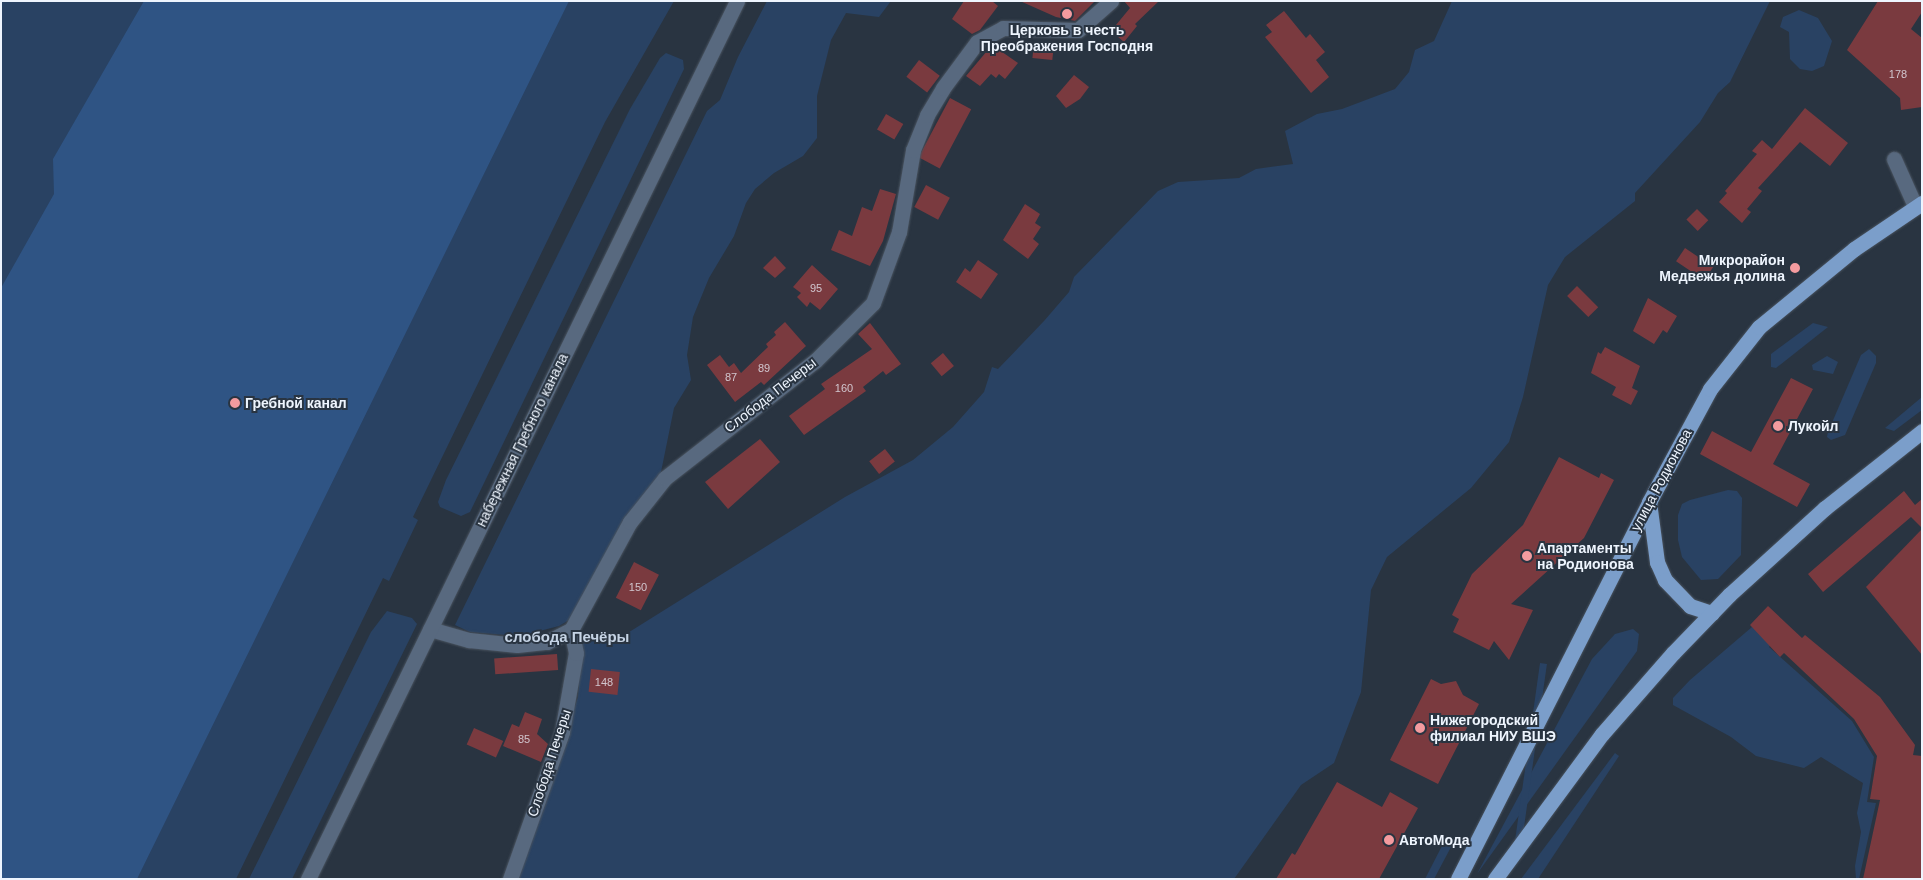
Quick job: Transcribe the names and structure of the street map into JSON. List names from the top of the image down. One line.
{"streets":{"main road":["улица Родионова"],"street":["Слобода Печеры","набережная Гребного канала"]},"districts":["слобода Печёры"],"places":["Церковь в честь Преображения Господня","Микрорайон Медвежья долина","Гребной канал","Лукойл","Апартаменты на Родионова","Нижегородский филиал НИУ ВШЭ","АвтоМода"],"house_numbers":["178","95","89","87","160","150","148","85"]}
